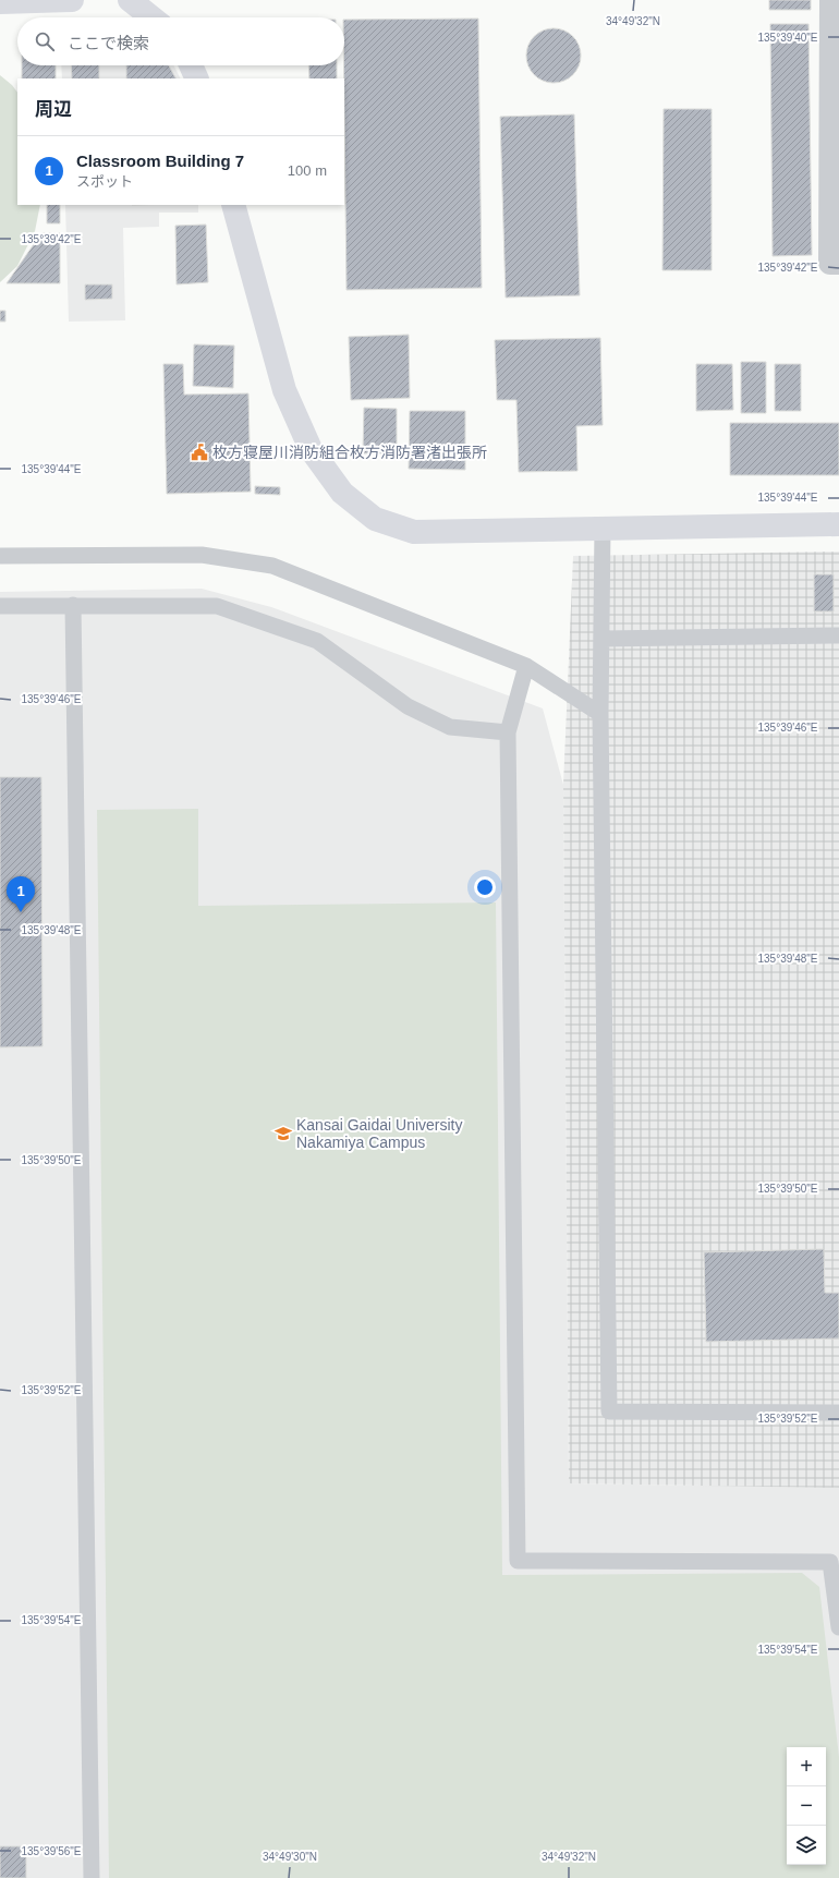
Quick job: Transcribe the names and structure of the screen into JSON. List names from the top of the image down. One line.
{"places":{"public building":["枚方寝屋川消防組合枚方消防署渚出張所"],"school or university":["Kansai Gaidai University Nakamiya Campus"]},"page":{"search":"ここで検索","heading":"周辺","list":[{"mark":"1","name":"Classroom Building 7","note":"スポット","value":"100 m"}],"pins":"1","map_buttons":["+","−"]},"coordinates":["34°49'32\"N","135°39'40\"E","135°39'42\"E","135°39'44\"E","135°39'46\"E","135°39'48\"E","135°39'50\"E","135°39'52\"E","135°39'54\"E","135°39'56\"E","34°49'30\"N"]}
